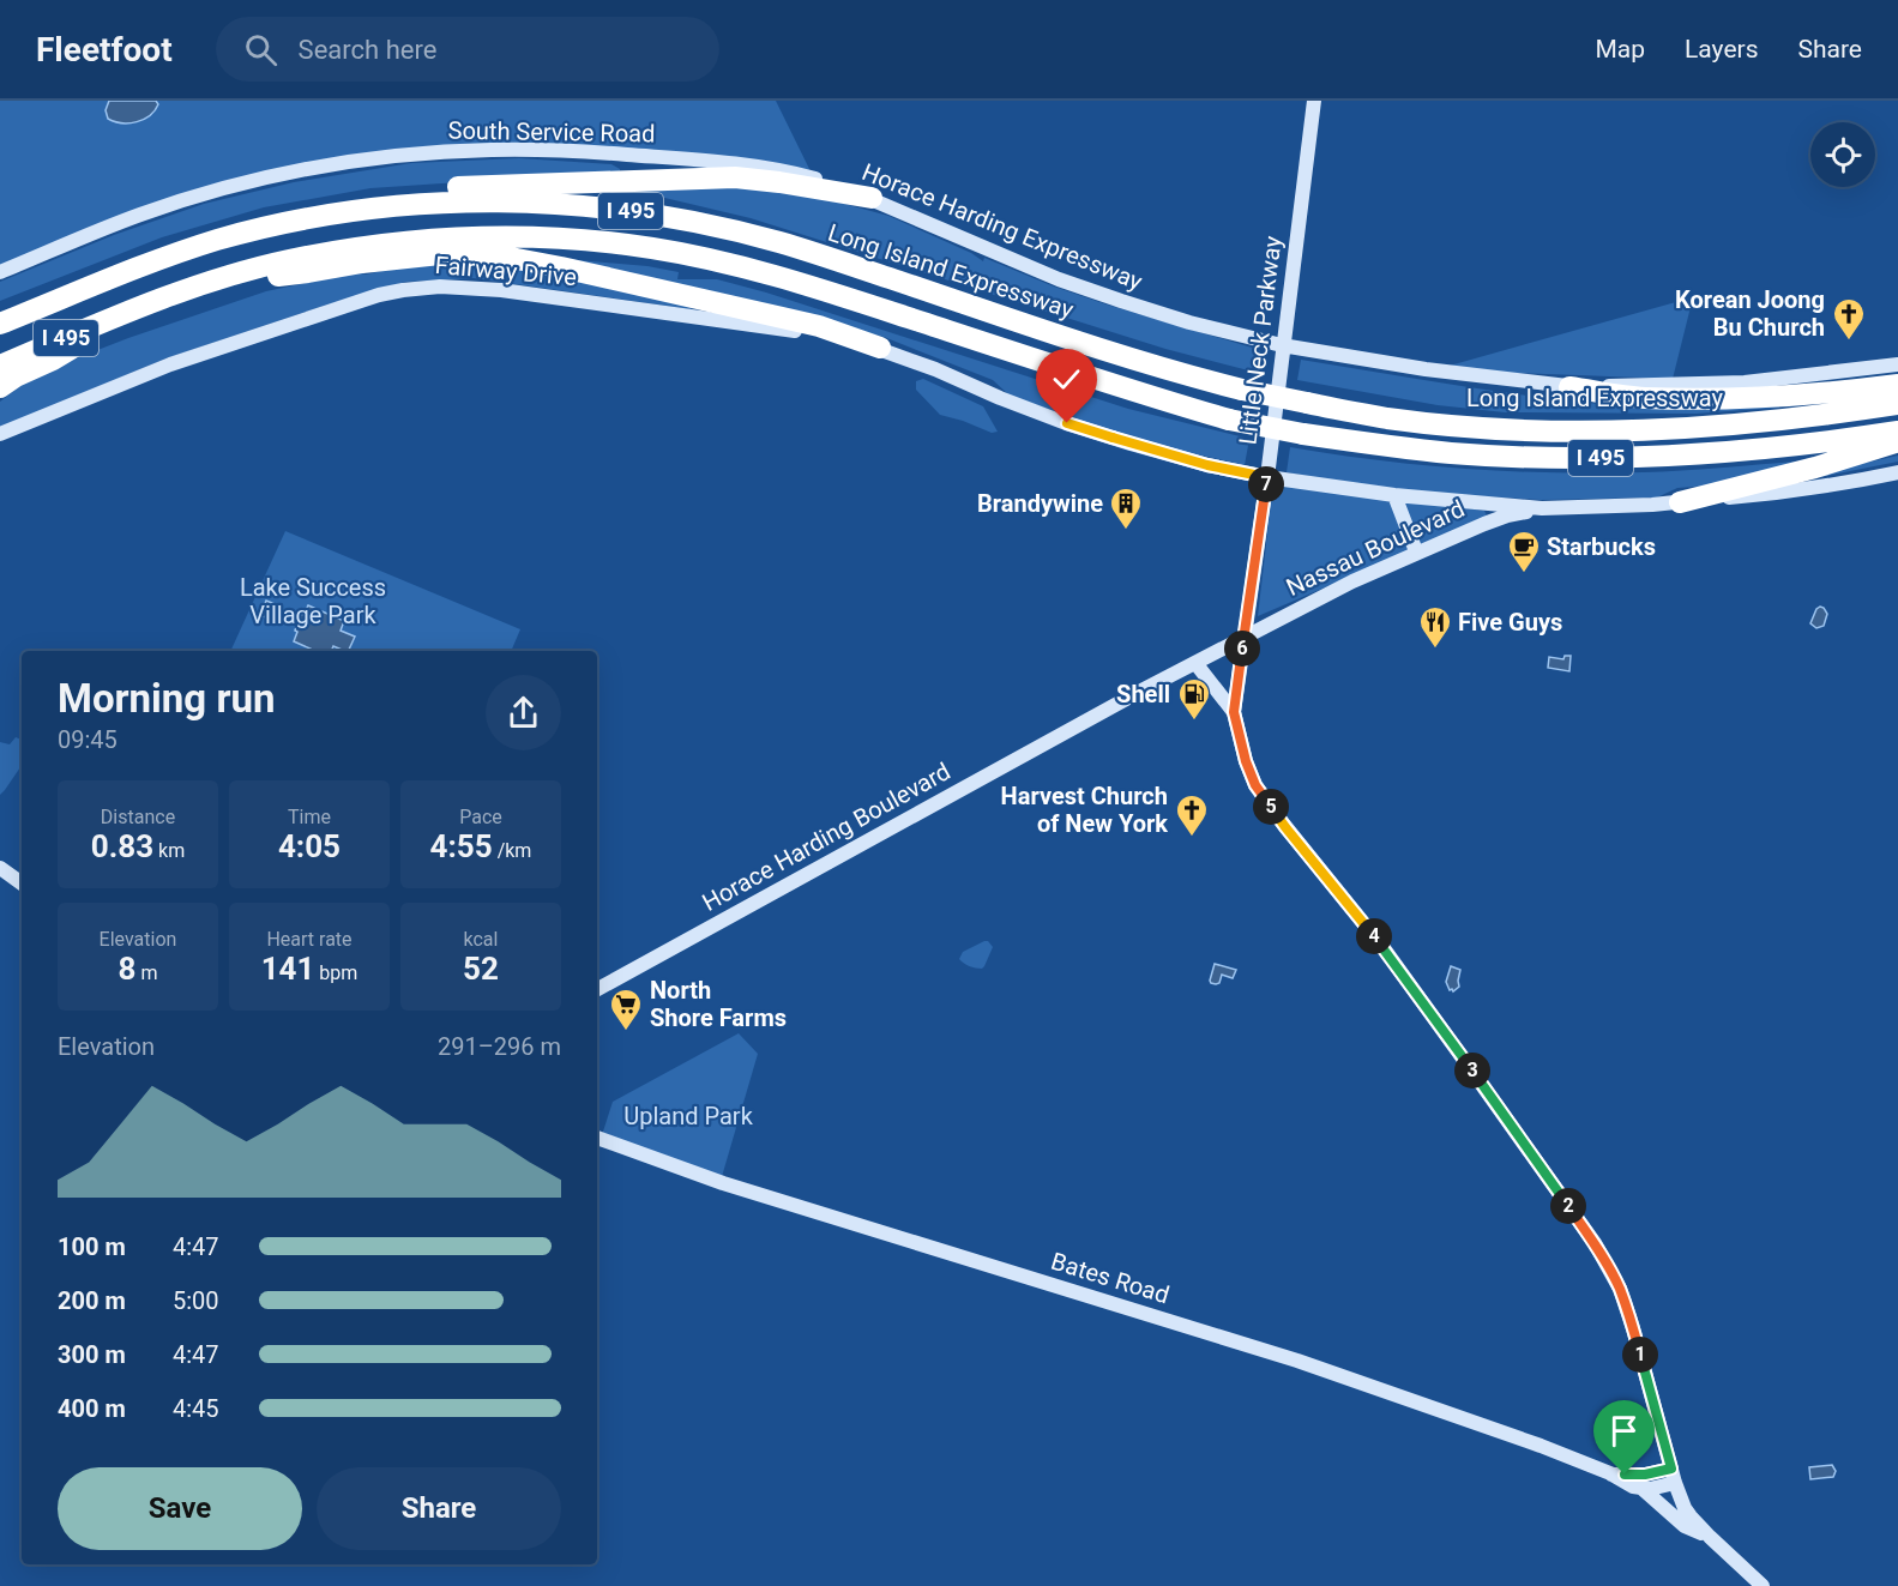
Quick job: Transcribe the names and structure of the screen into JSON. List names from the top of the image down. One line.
{"streets":{"highway":["I 495","Long Island Expressway"],"main road":["South Service Road","Horace Harding Expressway","Fairway Drive","Little Neck Parkway","Nassau Boulevard","Horace Harding Boulevard","Bates Road"]},"crossings":[["South Service Road","Horace Harding Expressway"],["Horace Harding Expressway","Little Neck Parkway"],["Little Neck Parkway","Nassau Boulevard"],["Little Neck Parkway","Bates Road"],["Nassau Boulevard","Horace Harding Boulevard"]],"parks":["Lake Success Village Park","Upland Park"],"places":{"church":["Korean Joong Bu Church","Harvest Church of New York"],"building":["Brandywine"],"cafe":["Starbucks"],"restaurant":["Five Guys"],"fuel station":["Shell"],"supermarket":["North Shore Farms"]},"page":{"header":"Fleetfoot","search":"Search here","nav":["Map","Layers","Share"],"pins":["7","6","5","4","3","2","1"],"heading":["Morning run","09:45"],"stats":[["Distance","0.83 km"],["Time","4:05"],["Pace","4:55 /km"],["Elevation","8 m"],["Heart rate","141 bpm"],["kcal","52"]],"chart":["Elevation","291–296 m"],"list":[{"name":"100 m","note":"4:47"},{"name":"200 m","note":"5:00"},{"name":"300 m","note":"4:47"},{"name":"400 m","note":"4:45"}],"buttons":["Save","Share"]}}
